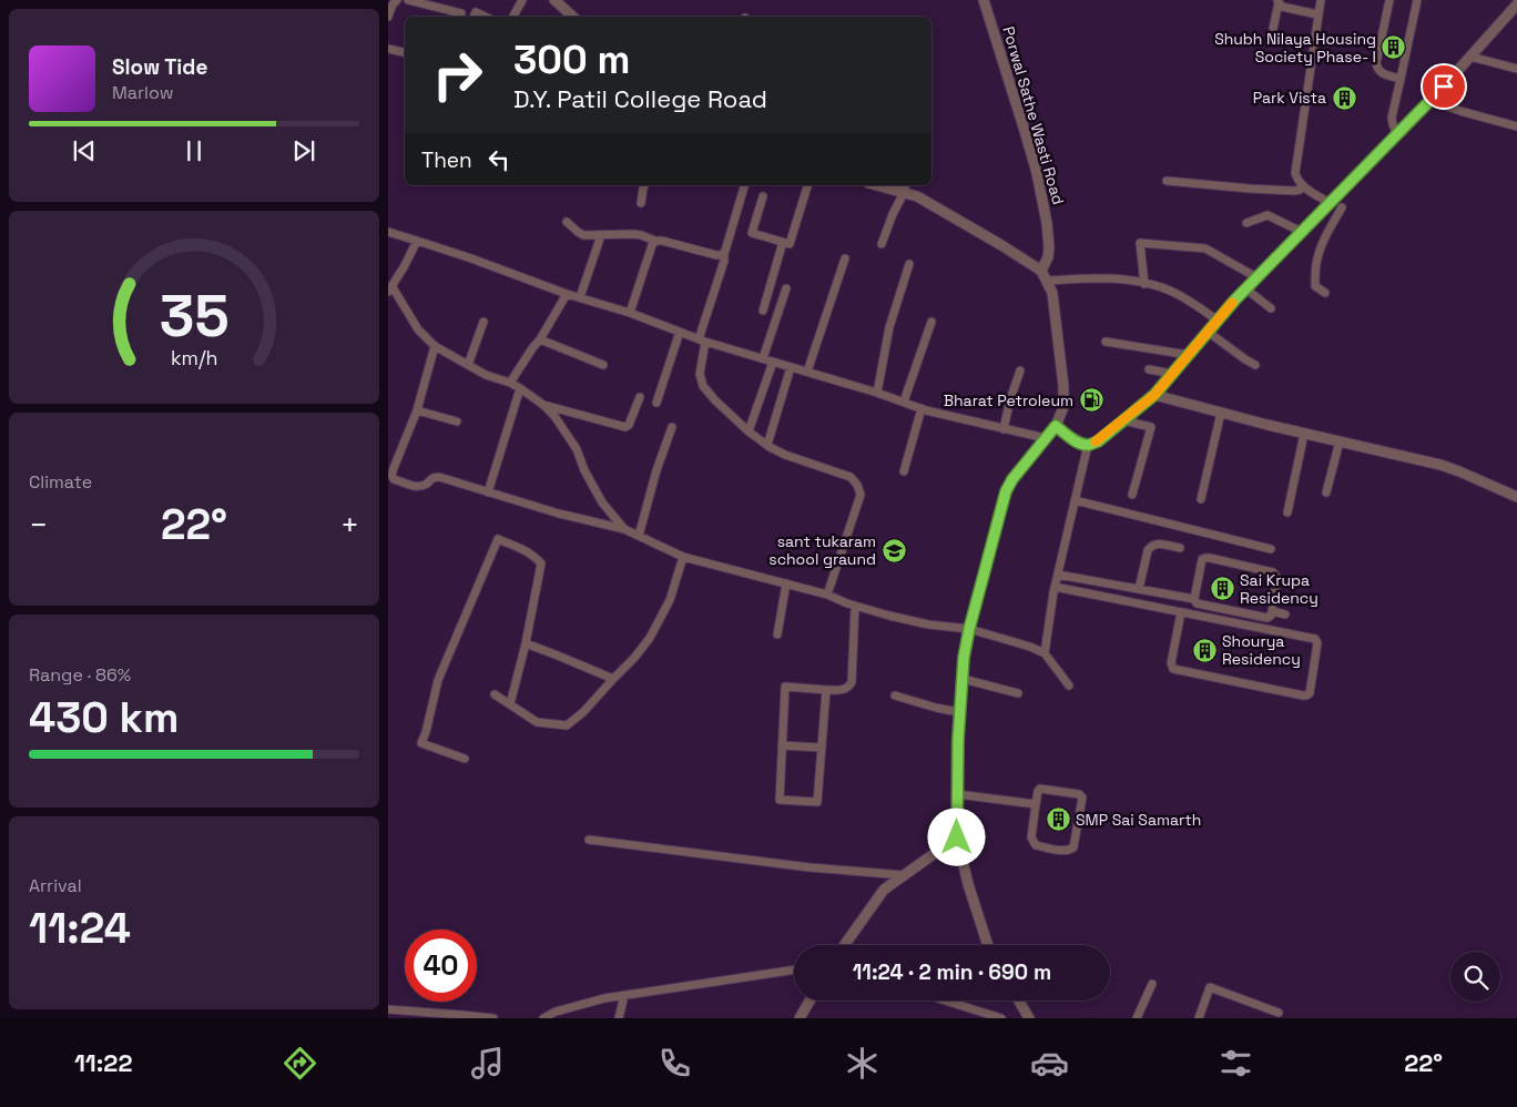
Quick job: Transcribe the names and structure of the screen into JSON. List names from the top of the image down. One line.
{"streets":{"street":["Porwal Sathe Wasti Road"]},"places":{"building":["Shubh Nilaya Housing Society Phase- I","Park Vista","Sai Krupa Residency","Shourya Residency","SMP Sai Samarth"],"fuel station":["Bharat Petroleum"],"school or university":["sant tukaram school graund"]},"page":{"turn":["300 m","D.Y. Patil College Road"],"song":["Slow Tide","Marlow"],"then":"Then","tile":["Climate",["Range · 86%","430 km"],["Arrival","11:24"]],"heat":["−","22°","+"],"limit":"40","trip":"11:24 · 2 min · 690 m","tabs":["11:22","22°"],"gauge":["35","km/h"]}}
